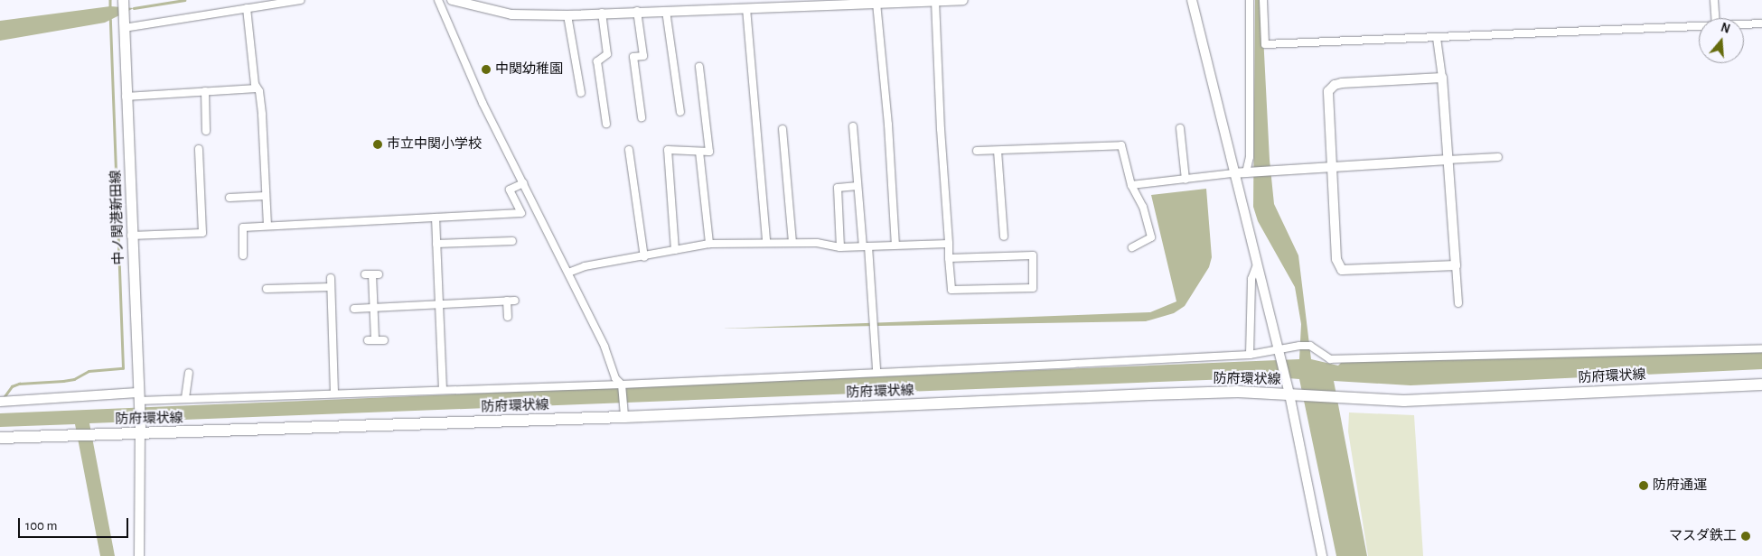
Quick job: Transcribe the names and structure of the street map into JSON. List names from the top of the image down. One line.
{"streets":{"main road":["中ノ関港新田線","防府環状線"]},"crossings":[["中ノ関港新田線","防府環状線"]],"places":["中関幼稚園","市立中関小学校","防府通運","マスダ鉄工"],"scale_bar":"100 m","north":"top"}
